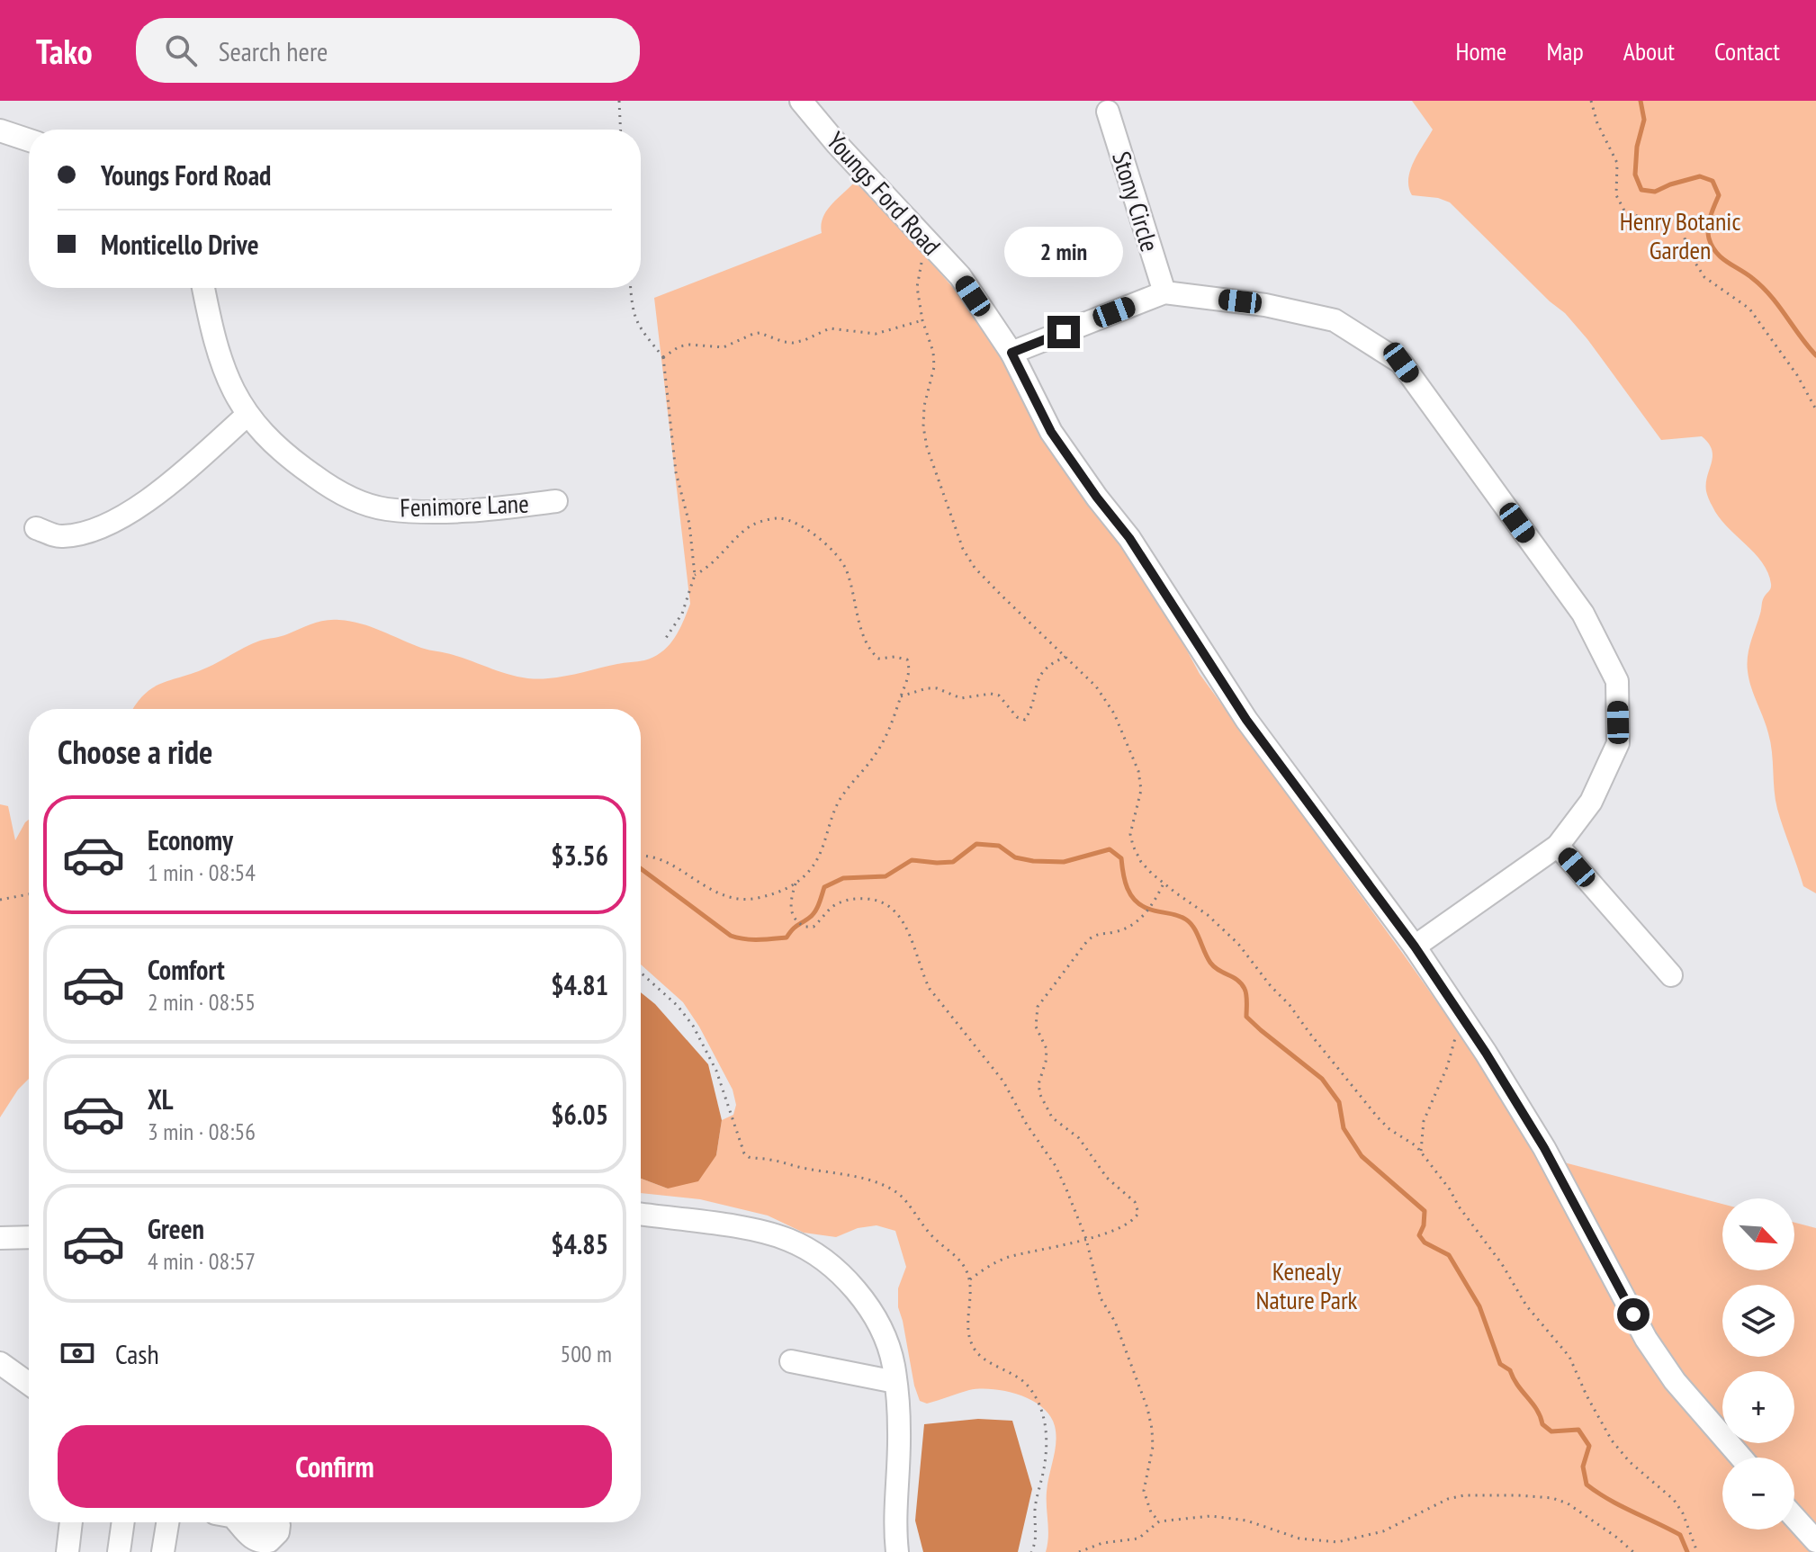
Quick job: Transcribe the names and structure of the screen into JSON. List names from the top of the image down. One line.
{"streets":{"street":["Youngs Ford Road","Stony Circle","Fenimore Lane"]},"parks":["Henry Botanic Garden","Kenealy Nature Park"],"north":"bottom right","page":{"header":"Tako","search":"Search here","nav":["Home","Map","About","Contact"],"banner":["Youngs Ford Road","Monticello Drive"],"bubble":"2 min","heading":"Choose a ride","list":[{"name":"Economy","note":"1 min · 08:54","value":"$3.56"},{"name":"Comfort","note":"2 min · 08:55","value":"$4.81"},{"name":"XL","note":"3 min · 08:56","value":"$6.05"},{"name":"Green","note":"4 min · 08:57","value":"$4.85"}],"map_buttons":["+","−"],"pay":["Cash","500 m"],"buttons":"Confirm"}}
